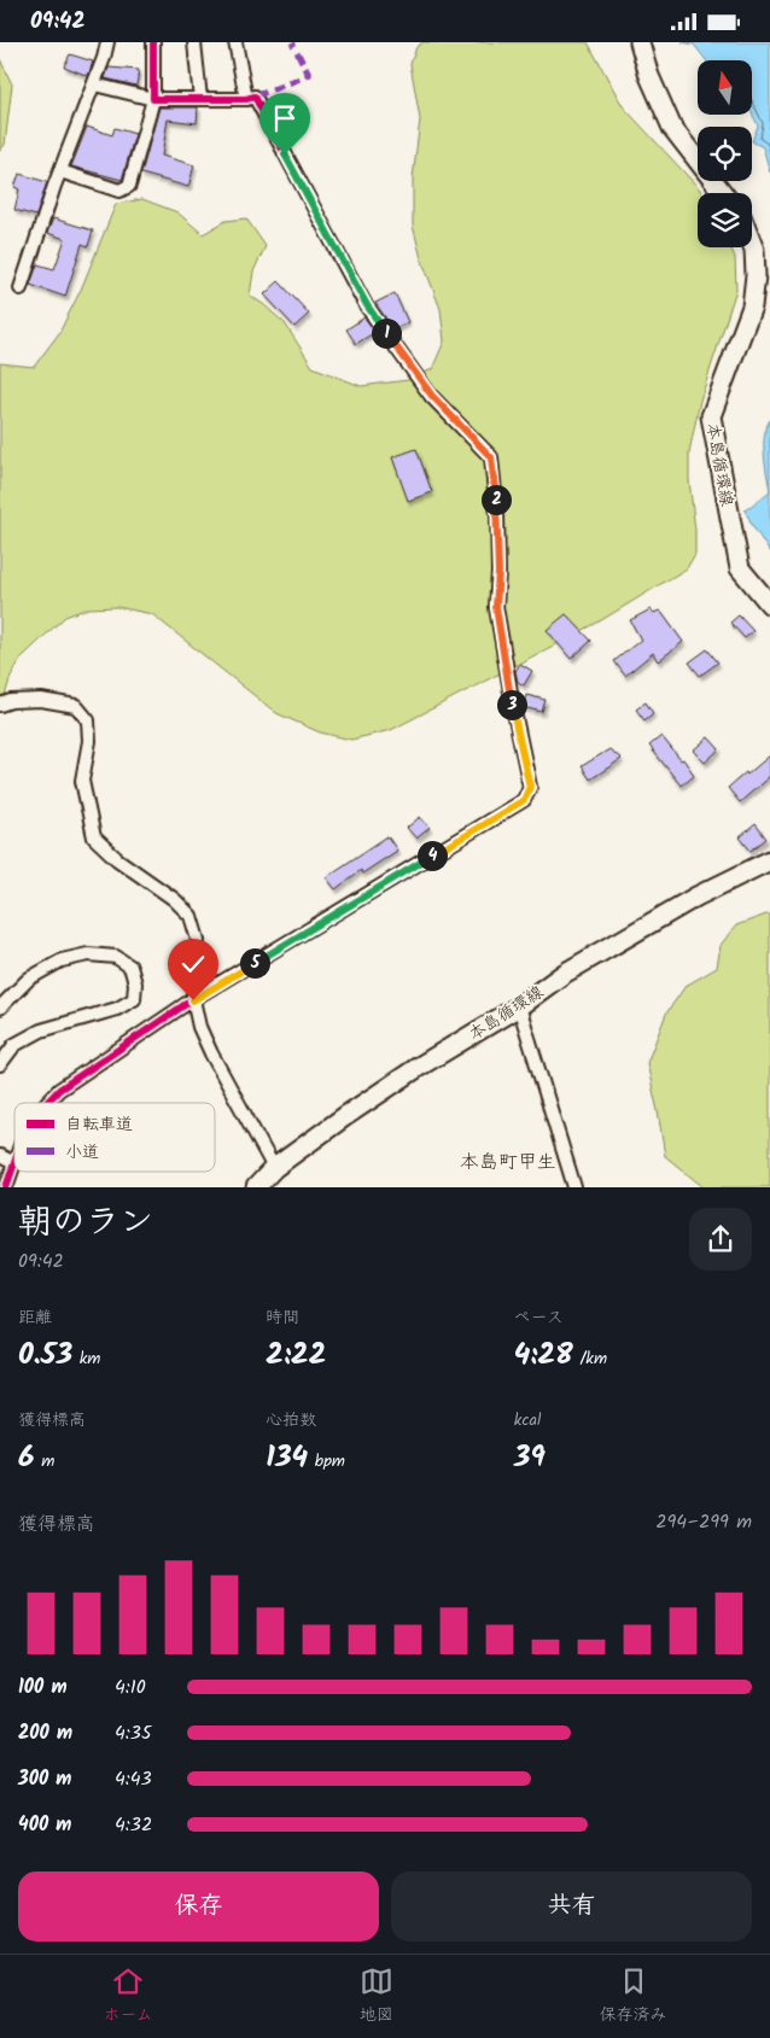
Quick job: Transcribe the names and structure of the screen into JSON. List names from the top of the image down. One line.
{"streets":{"main road":["本島循環線"]},"districts":["本島町甲生"],"legend":["自転車道","小道"],"north":"top","page":{"status":"09:42","pins":["1","2","3","4","5"],"heading":["朝のラン","09:42"],"stats":[["距離","0.53 km"],["時間","2:22"],["ペース","4:28 /km"],["獲得標高","6 m"],["心拍数","134 bpm"],["kcal","39"]],"chart":["獲得標高","294–299 m"],"list":[{"name":"100 m","note":"4:10"},{"name":"200 m","note":"4:35"},{"name":"300 m","note":"4:43"},{"name":"400 m","note":"4:32"}],"buttons":["保存","共有"],"tabs":["ホーム","地図","保存済み"]}}
